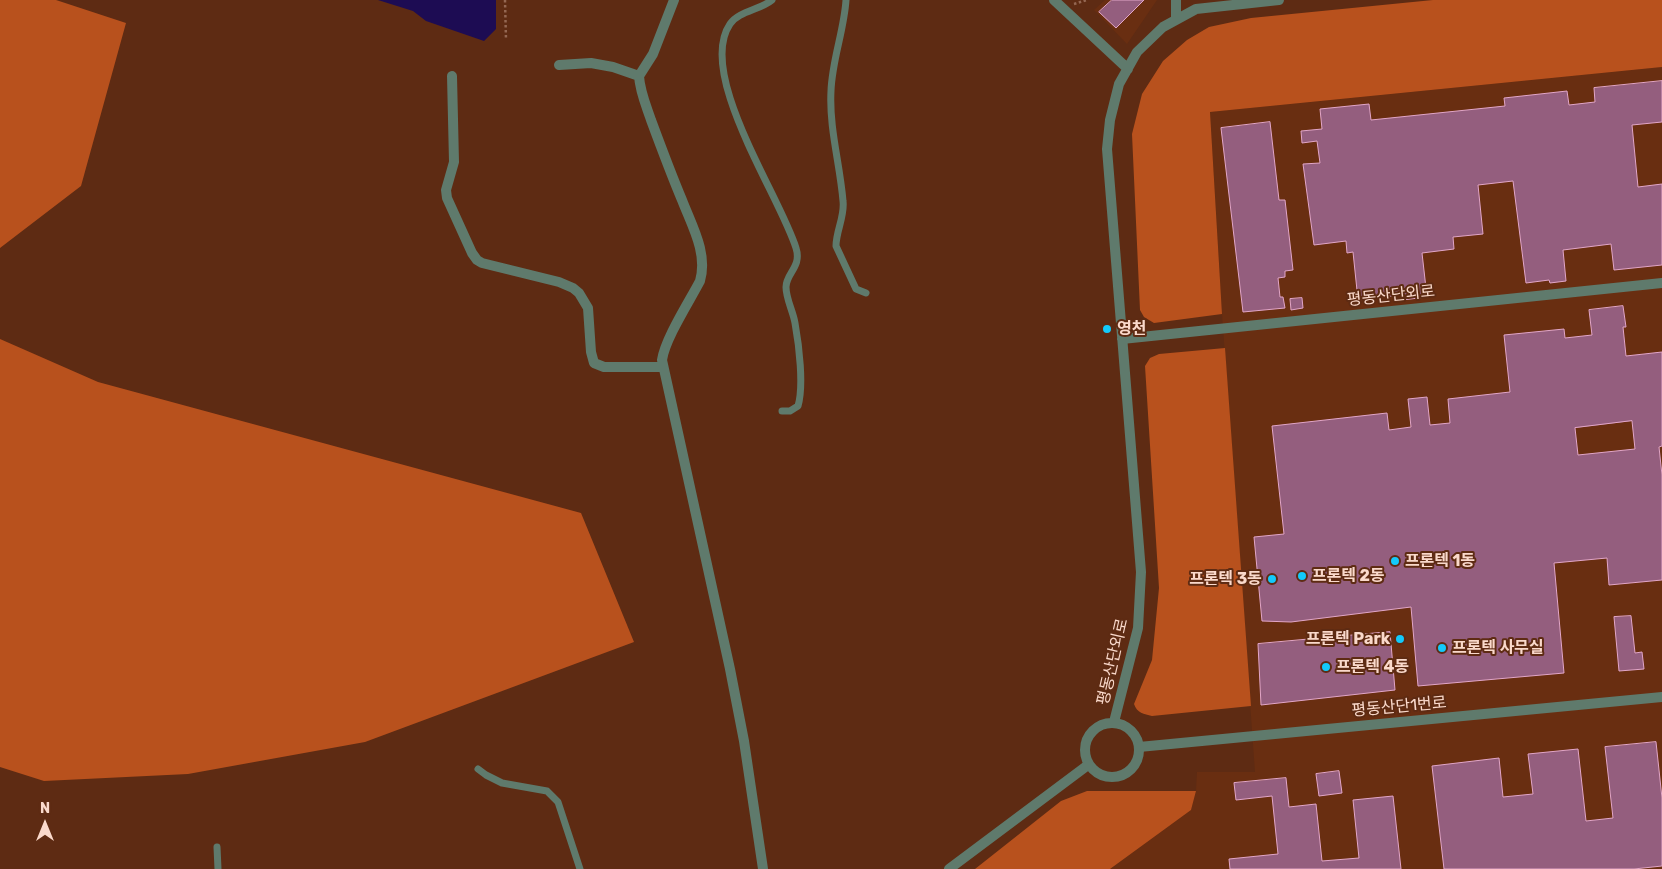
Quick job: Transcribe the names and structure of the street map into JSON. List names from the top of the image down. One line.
{"streets":{"street":["평동산단외로","평동산단1번로"]},"crossings":[["평동산단외로","평동산단1번로"]],"places":["영천","프론텍 1동","프론텍 2동","프론텍 3동","프론텍 Park","프론텍 사무실","프론텍 4동"],"north":"top"}
